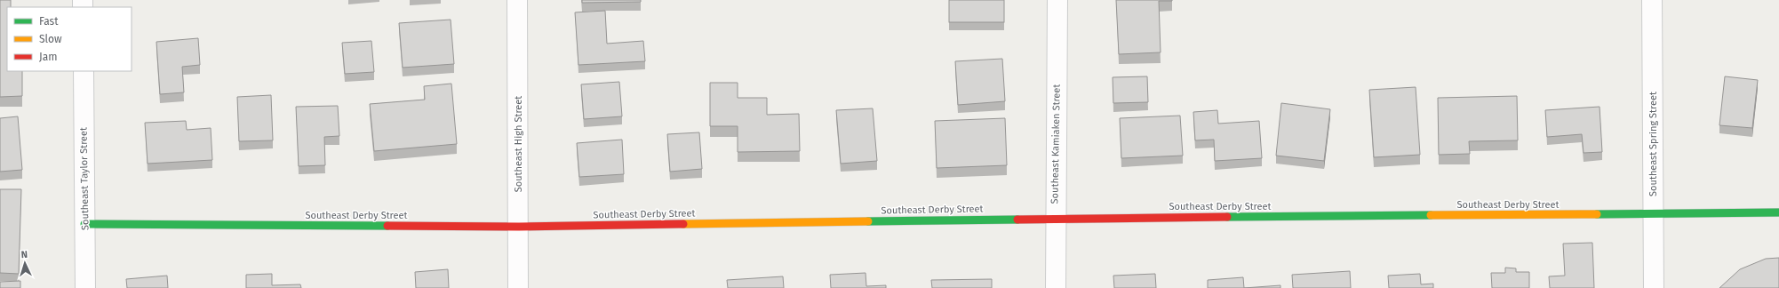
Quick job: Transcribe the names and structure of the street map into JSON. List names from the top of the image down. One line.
{"streets":{"street":["Southeast High Street","Southeast Kamiaken Street","Southeast Spring Street","Southeast Taylor Street","Southeast Derby Street"]},"crossings":[["Southeast High Street","Southeast Derby Street"],["Southeast Kamiaken Street","Southeast Derby Street"],["Southeast Spring Street","Southeast Derby Street"],["Southeast Taylor Street","Southeast Derby Street"]],"legend":["Fast","Slow","Jam"],"north":"top"}
